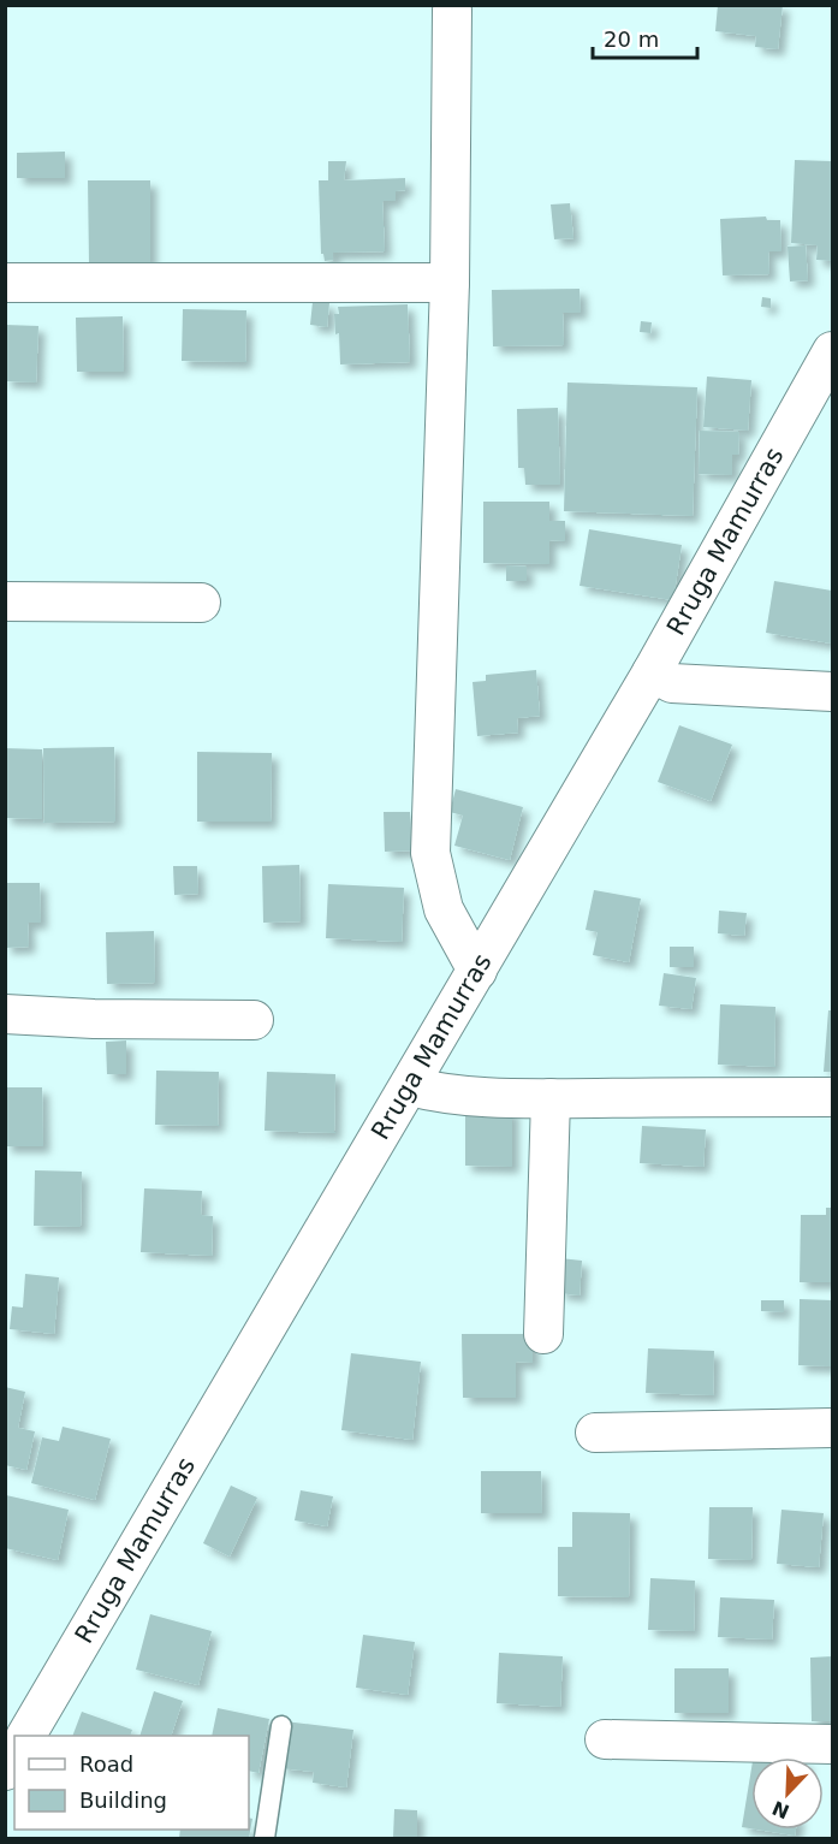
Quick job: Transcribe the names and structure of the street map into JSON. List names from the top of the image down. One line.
{"streets":{"street":["Rruga Mamurras"]},"legend":["Road","Building"],"scale_bar":"20 m","north":"bottom left"}
